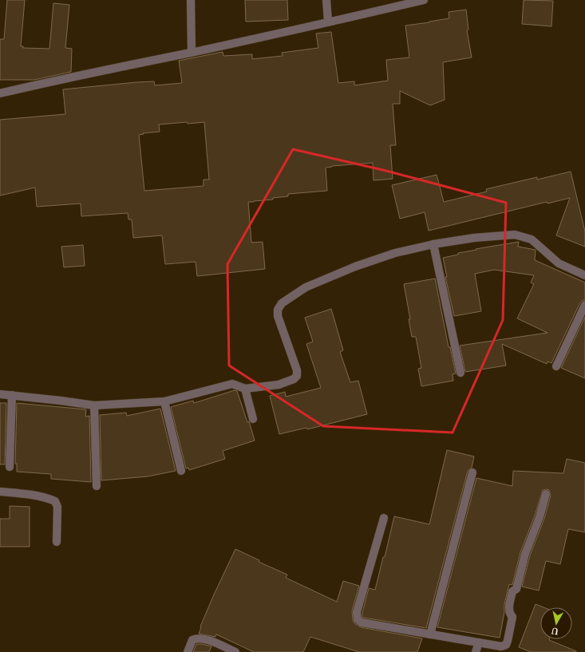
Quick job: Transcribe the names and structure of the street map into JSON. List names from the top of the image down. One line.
{"north":"bottom"}
